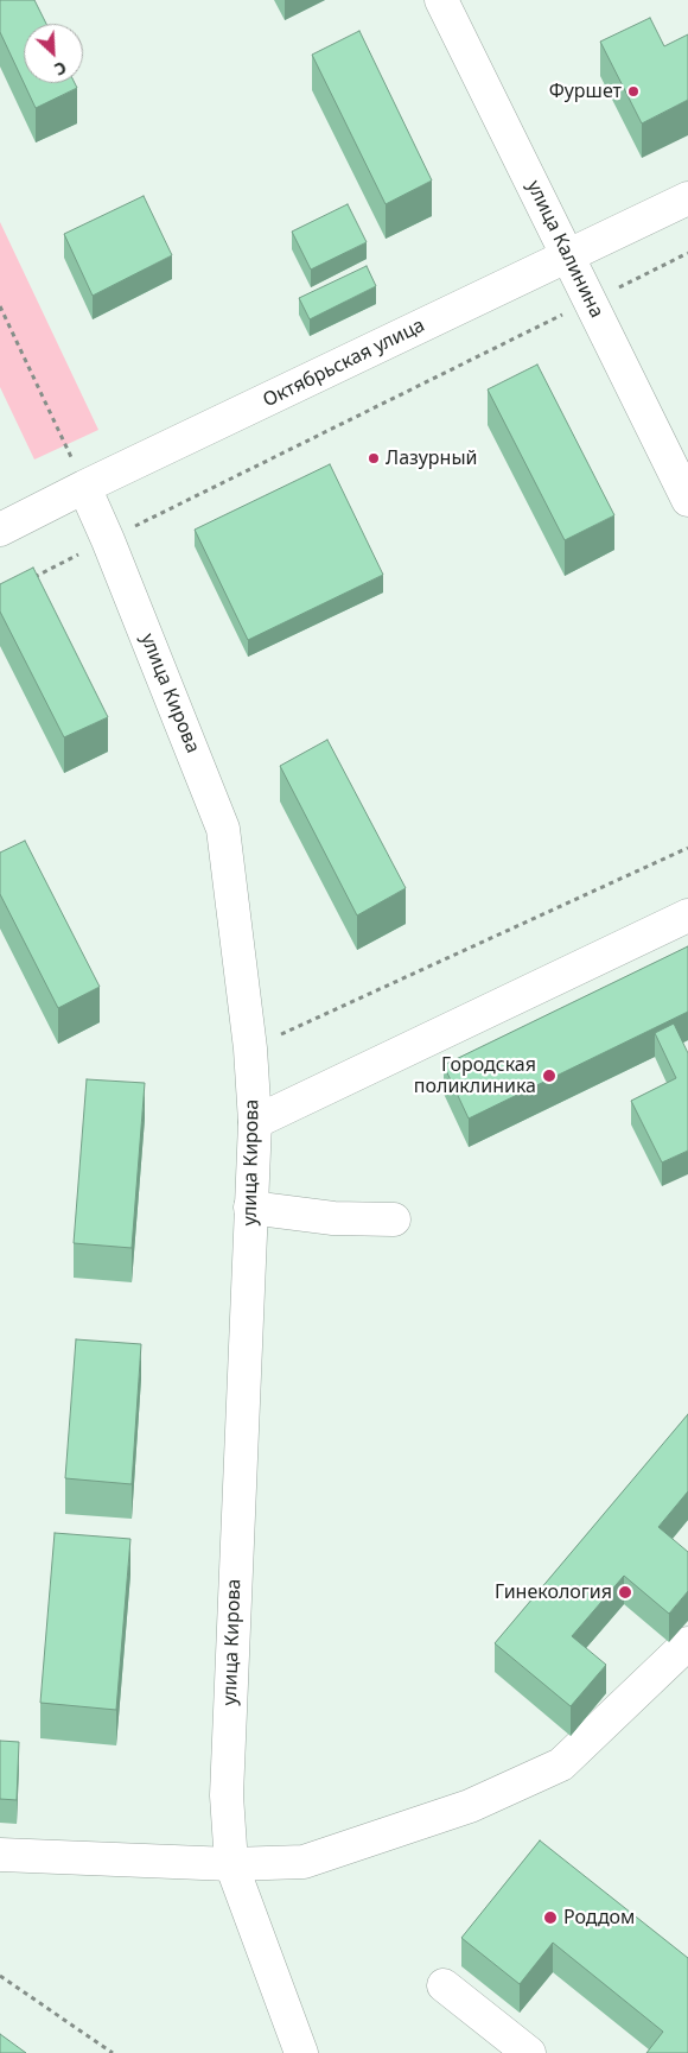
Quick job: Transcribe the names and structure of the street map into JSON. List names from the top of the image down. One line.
{"streets":{"main road":["улица Калинина","Октябрьская улица","улица Кирова"]},"crossings":[["улица Калинина","Октябрьская улица"],["Октябрьская улица","улица Кирова"]],"places":["Фуршет","Лазурный","Городская поликлиника","Гинекология","Роддом"],"north":"bottom right"}
